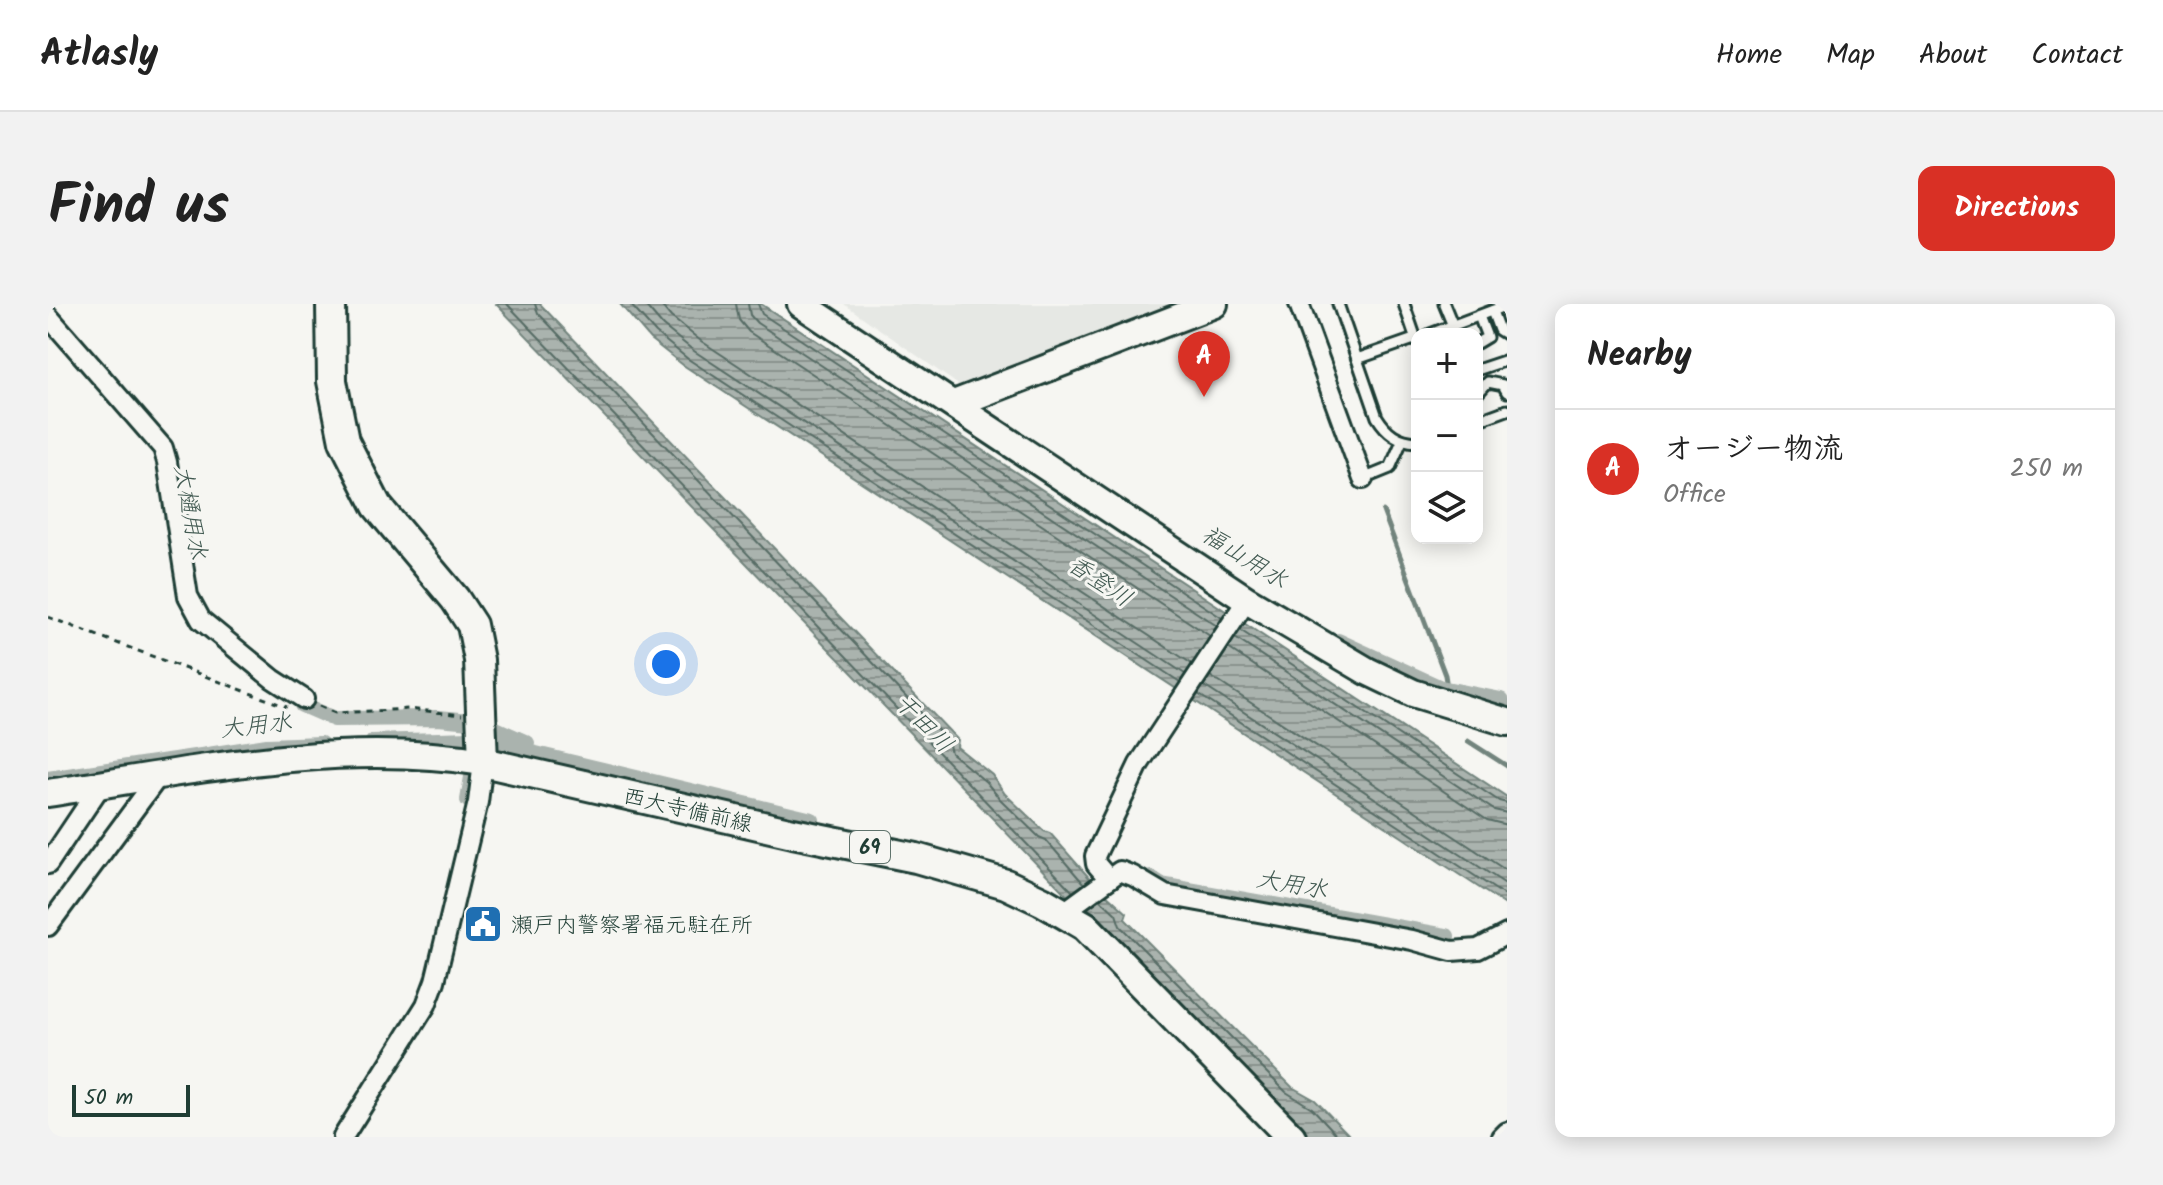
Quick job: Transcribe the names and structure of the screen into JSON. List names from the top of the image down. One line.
{"streets":{"main road":["西大寺備前線","69"]},"water":["大樋用水","福山用水","香登川","干田川","大用水"],"places":{"public building":["瀬戸内警察署福元駐在所"]},"scale_bar":"50 m","page":{"header":"Atlasly","nav":["Home","Map","About","Contact"],"title":"Find us","buttons":"Directions","heading":"Nearby","map_buttons":["+","−"],"pins":"A","list":[{"mark":"A","name":"オージー物流","note":"Office","value":"250 m"}],"scale":"50 m"}}
